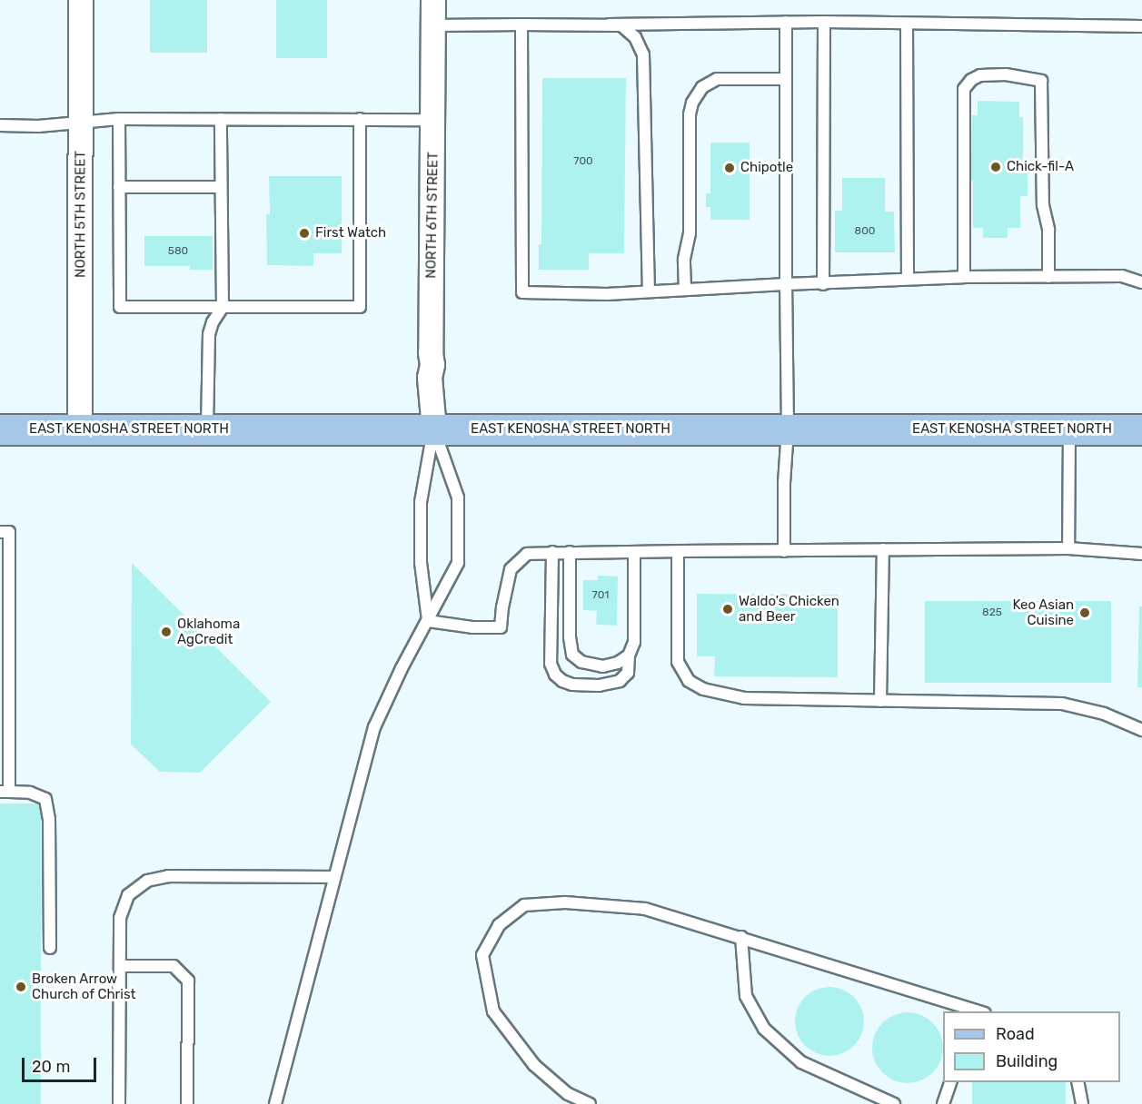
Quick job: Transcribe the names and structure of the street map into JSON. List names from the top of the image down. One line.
{"streets":{"main road":["EAST KENOSHA STREET NORTH"],"street":["NORTH 5TH STREET","NORTH 6TH STREET"]},"crossings":[["NORTH 5TH STREET","EAST KENOSHA STREET NORTH"],["NORTH 6TH STREET","EAST KENOSHA STREET NORTH"]],"places":["Chick-fil-A","Chipotle","First Watch","Waldo's Chicken and Beer","Keo Asian Cuisine","Oklahoma AgCredit","Broken Arrow Church of Christ"],"house_numbers":["700","800","580","701","825"],"legend":["Road","Building"],"scale_bar":"20 m"}
